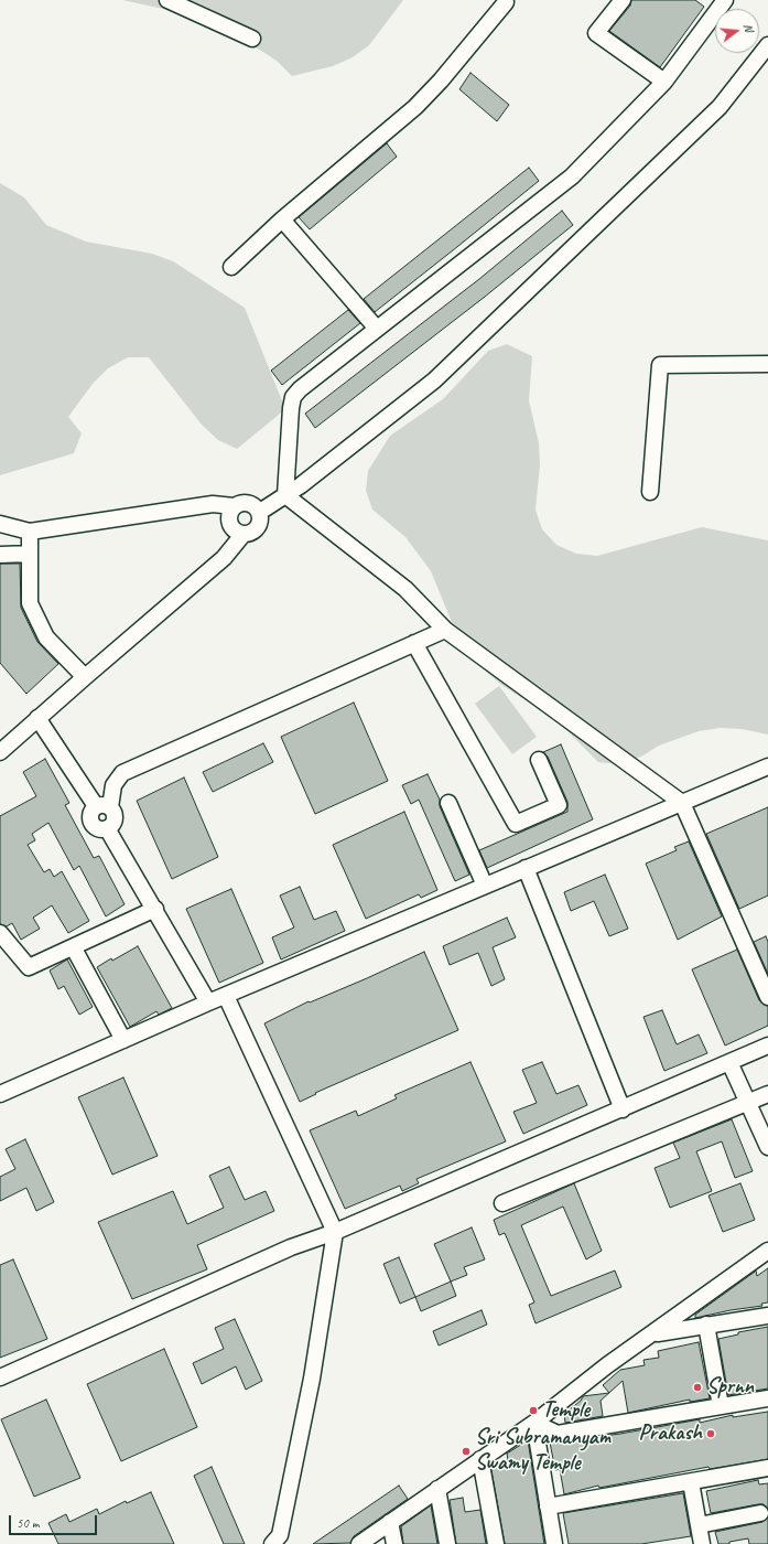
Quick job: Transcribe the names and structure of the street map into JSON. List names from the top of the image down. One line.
{"places":["Sprnn","Temple","Prakash","Sri Subramanyam Swamy Temple"],"scale_bar":"50 m","north":"right"}
